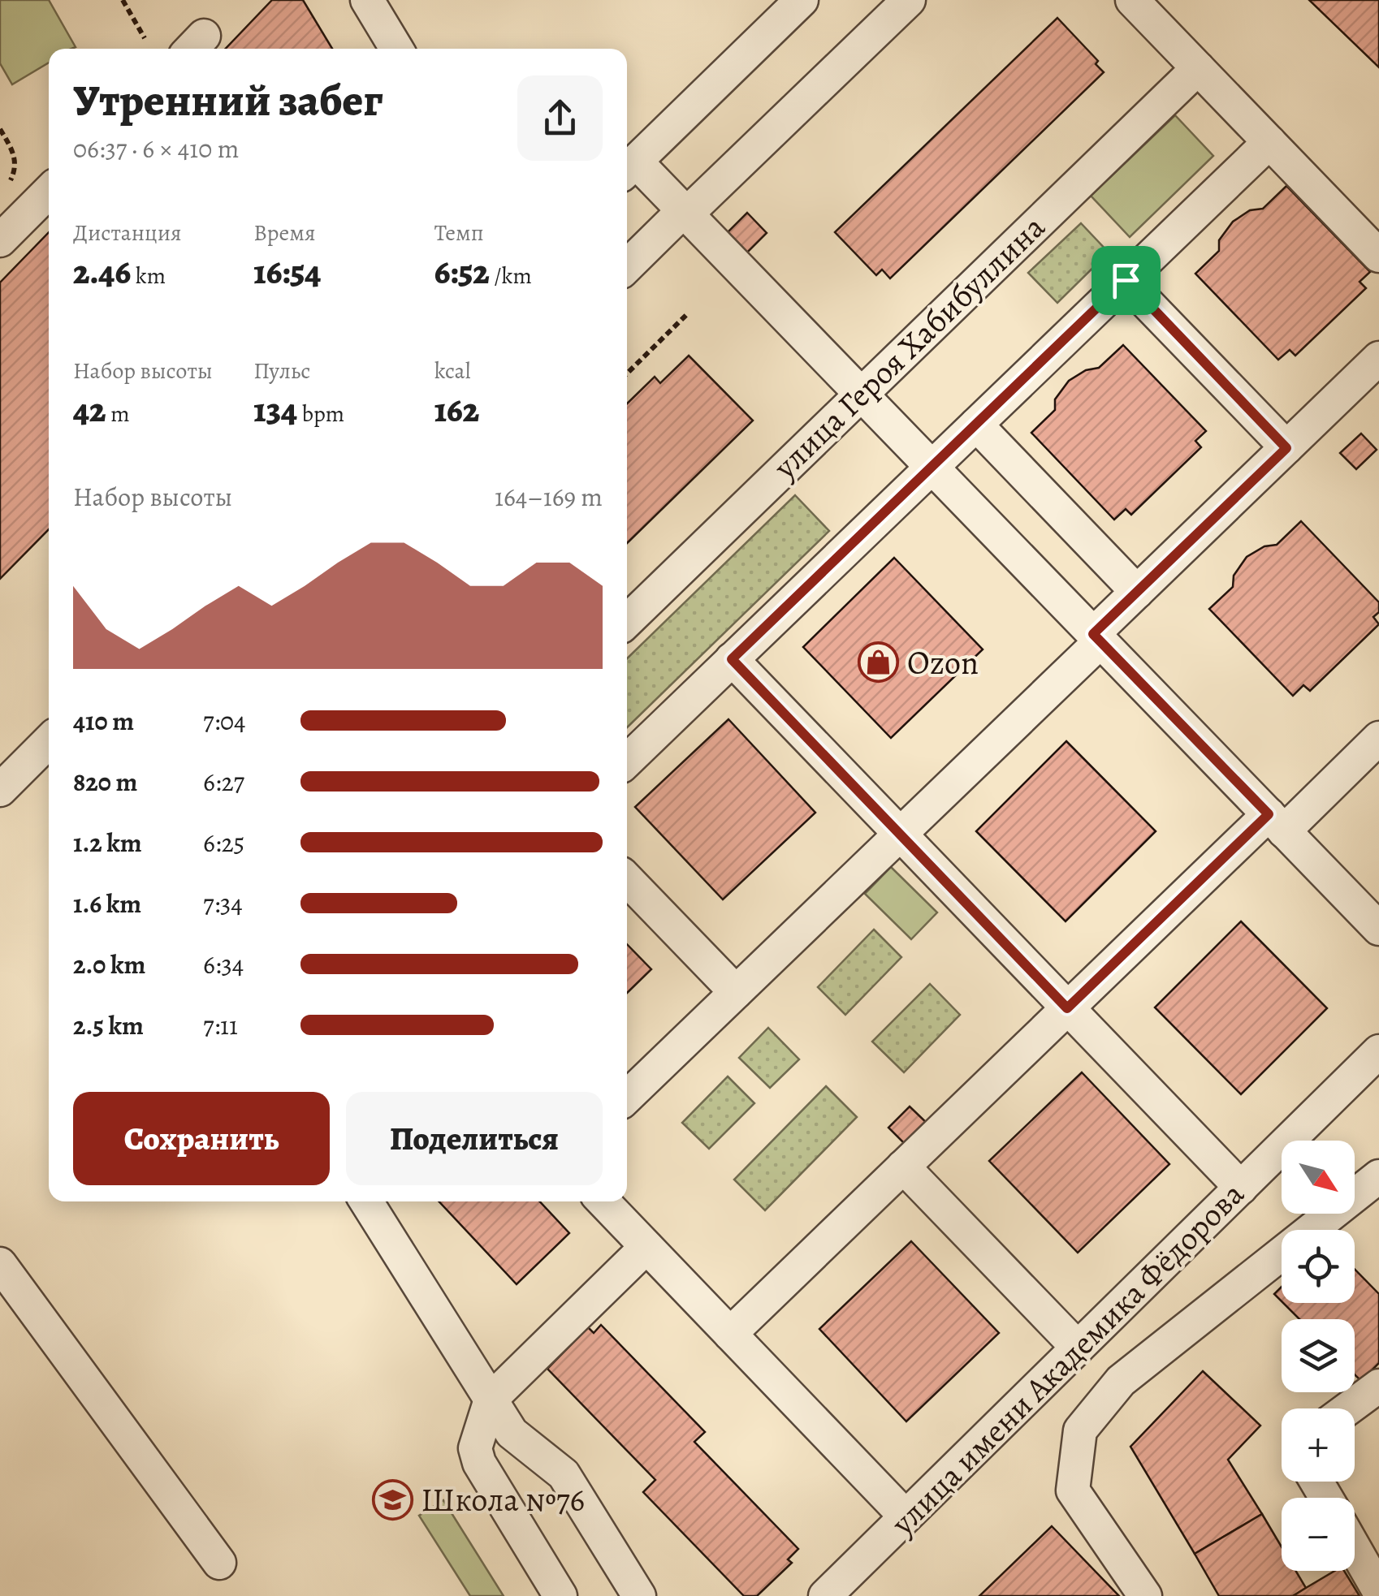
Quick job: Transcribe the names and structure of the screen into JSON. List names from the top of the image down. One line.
{"streets":{"street":["улица Героя Хабибуллина","улица имени Академика Фёдорова"]},"places":{"shop":["Ozon"],"school or university":["Школа №76"]},"north":"bottom right","page":{"heading":["Утренний забег","06:37 · 6 × 410 m"],"stats":[["Дистанция","2.46 km"],["Время","16:54"],["Темп","6:52 /km"],["Набор высоты","42 m"],["Пульс","134 bpm"],["kcal","162"]],"chart":["Набор высоты","164–169 m"],"list":[{"name":"410 m","note":"7:04"},{"name":"820 m","note":"6:27"},{"name":"1.2 km","note":"6:25"},{"name":"1.6 km","note":"7:34"},{"name":"2.0 km","note":"6:34"},{"name":"2.5 km","note":"7:11"}],"buttons":["Сохранить","Поделиться"],"map_buttons":["+","−"]}}
